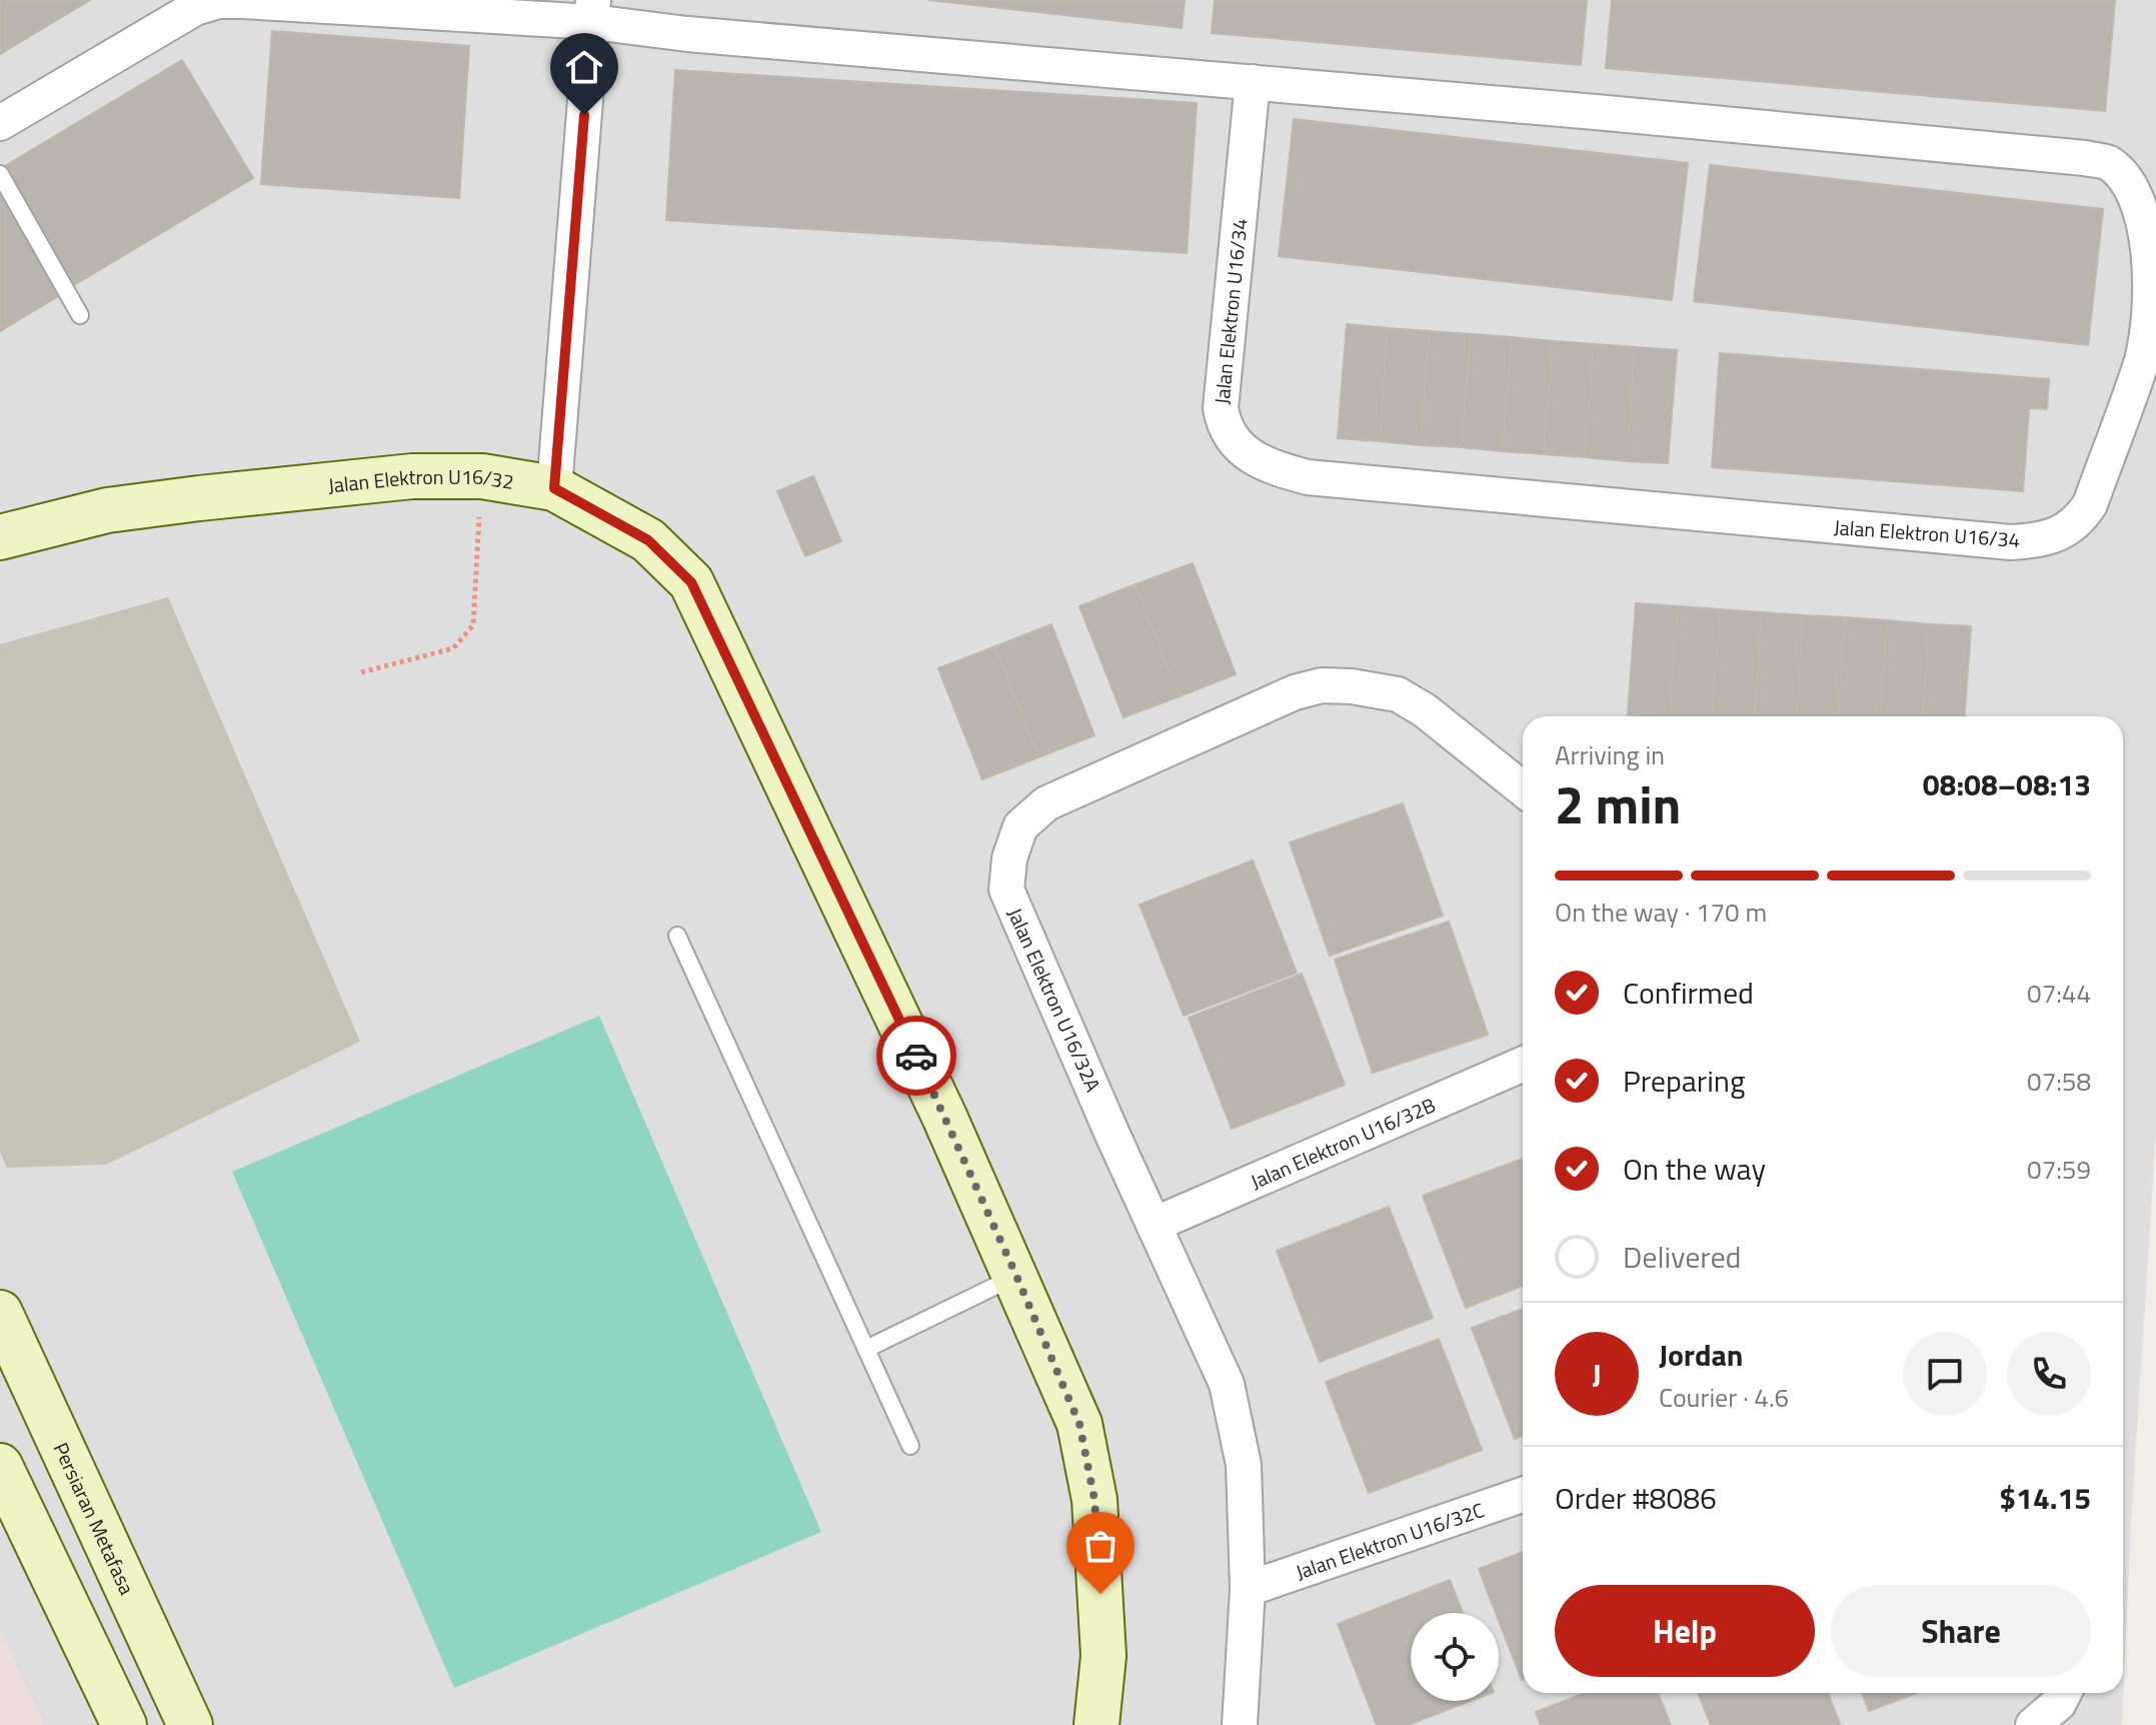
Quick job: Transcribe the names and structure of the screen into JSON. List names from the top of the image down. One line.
{"streets":{"street":["Jalan Elektron U16/34","Jalan Elektron U16/32","Jalan Elektron U16/32A","Jalan Elektron U16/32B","Persiaran Metafasa","Jalan Elektron U16/32C"]},"crossings":[["Jalan Elektron U16/32A","Jalan Elektron U16/32B"],["Jalan Elektron U16/32A","Jalan Elektron U16/32C"]],"page":{"heading":["2 min","Arriving in","08:08–08:13"],"panel":["Jordan","Courier · 4.6","Order #8086","$14.15"],"bar":"On the way · 170 m","list":[["Confirmed","07:44"],["Preparing","07:58"],["On the way","07:59"],"Delivered"],"round":"J","buttons":["Help","Share"]}}
